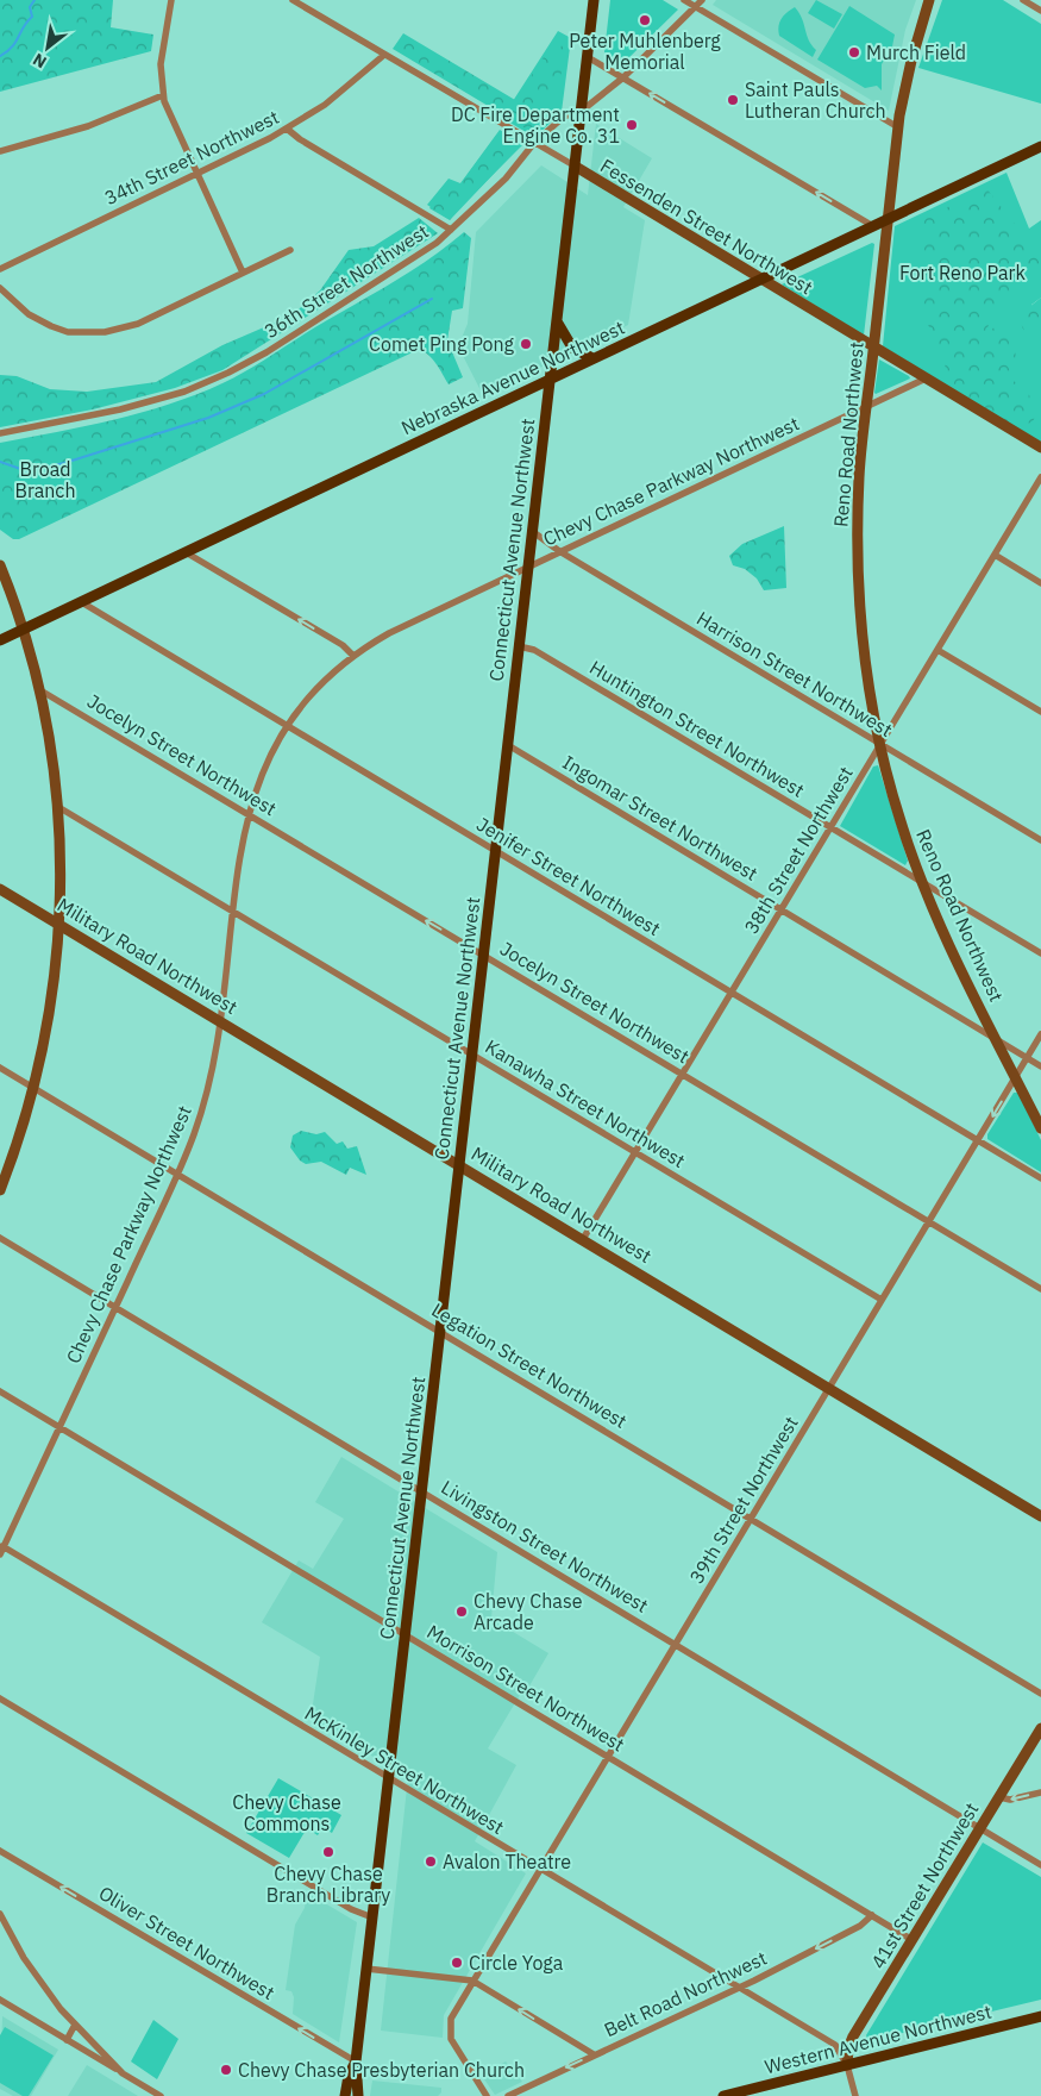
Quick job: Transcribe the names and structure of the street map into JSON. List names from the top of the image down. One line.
{"streets":{"main road":["Fessenden Street Northwest","Nebraska Avenue Northwest","Reno Road Northwest","Connecticut Avenue Northwest","Military Road Northwest","41st Street Northwest","Western Avenue Northwest"],"street":["34th Street Northwest","36th Street Northwest","Chevy Chase Parkway Northwest","Harrison Street Northwest","Huntington Street Northwest","Jocelyn Street Northwest","Ingomar Street Northwest","38th Street Northwest","Jenifer Street Northwest","Kanawha Street Northwest","Legation Street Northwest","39th Street Northwest","Livingston Street Northwest","Morrison Street Northwest","McKinley Street Northwest","Oliver Street Northwest","Belt Road Northwest"]},"crossings":[["34th Street Northwest","Fessenden Street Northwest"],["Fessenden Street Northwest","36th Street Northwest"],["Fessenden Street Northwest","Nebraska Avenue Northwest"],["Fessenden Street Northwest","Reno Road Northwest"],["Fessenden Street Northwest","Chevy Chase Parkway Northwest"],["Fessenden Street Northwest","Connecticut Avenue Northwest"],["36th Street Northwest","Connecticut Avenue Northwest"],["Nebraska Avenue Northwest","Reno Road Northwest"],["Nebraska Avenue Northwest","Connecticut Avenue Northwest"],["Nebraska Avenue Northwest","Jenifer Street Northwest"],["Reno Road Northwest","Chevy Chase Parkway Northwest"],["Reno Road Northwest","Harrison Street Northwest"],["Reno Road Northwest","Huntington Street Northwest"],["Reno Road Northwest","Ingomar Street Northwest"],["Reno Road Northwest","38th Street Northwest"],["Reno Road Northwest","39th Street Northwest"],["Chevy Chase Parkway Northwest","Connecticut Avenue Northwest"],["Chevy Chase Parkway Northwest","Harrison Street Northwest"],["Chevy Chase Parkway Northwest","Jocelyn Street Northwest"],["Chevy Chase Parkway Northwest","Jenifer Street Northwest"],["Chevy Chase Parkway Northwest","Military Road Northwest"],["Chevy Chase Parkway Northwest","Kanawha Street Northwest"],["Chevy Chase Parkway Northwest","Legation Street Northwest"],["Chevy Chase Parkway Northwest","Livingston Street Northwest"],["Chevy Chase Parkway Northwest","Morrison Street Northwest"],["Chevy Chase Parkway Northwest","McKinley Street Northwest"],["Connecticut Avenue Northwest","Harrison Street Northwest"],["Connecticut Avenue Northwest","Huntington Street Northwest"],["Connecticut Avenue Northwest","Jocelyn Street Northwest"],["Connecticut Avenue Northwest","Ingomar Street Northwest"],["Connecticut Avenue Northwest","Jenifer Street Northwest"],["Connecticut Avenue Northwest","Military Road Northwest"],["Connecticut Avenue Northwest","Kanawha Street Northwest"],["Connecticut Avenue Northwest","Legation Street Northwest"],["Connecticut Avenue Northwest","Livingston Street Northwest"],["Connecticut Avenue Northwest","Morrison Street Northwest"],["Connecticut Avenue Northwest","McKinley Street Northwest"],["Connecticut Avenue Northwest","Oliver Street Northwest"],["Harrison Street Northwest","38th Street Northwest"],["Huntington Street Northwest","38th Street Northwest"],["Jocelyn Street Northwest","38th Street Northwest"],["Jocelyn Street Northwest","39th Street Northwest"],["Ingomar Street Northwest","38th Street Northwest"],["Ingomar Street Northwest","39th Street Northwest"],["38th Street Northwest","Jenifer Street Northwest"],["38th Street Northwest","Military Road Northwest"],["38th Street Northwest","Kanawha Street Northwest"],["Jenifer Street Northwest","39th Street Northwest"],["Military Road Northwest","39th Street Northwest"],["Kanawha Street Northwest","39th Street Northwest"],["Legation Street Northwest","39th Street Northwest"],["39th Street Northwest","Livingston Street Northwest"],["39th Street Northwest","Morrison Street Northwest"],["39th Street Northwest","McKinley Street Northwest"],["Livingston Street Northwest","41st Street Northwest"],["Morrison Street Northwest","41st Street Northwest"],["Morrison Street Northwest","Belt Road Northwest"],["McKinley Street Northwest","41st Street Northwest"],["McKinley Street Northwest","Belt Road Northwest"],["McKinley Street Northwest","Western Avenue Northwest"],["41st Street Northwest","Western Avenue Northwest"]],"one_way":["Oliver Street Northwest","Belt Road Northwest"],"parks":["Fort Reno Park","Broad Branch","Chevy Chase Commons"],"places":["Peter Muhlenberg Memorial","Murch Field","Saint Pauls Lutheran Church","DC Fire Department Engine Co. 31","Comet Ping Pong","Chevy Chase Arcade","Chevy Chase Branch Library","Avalon Theatre","Circle Yoga","Chevy Chase Presbyterian Church"],"north":"bottom left"}
